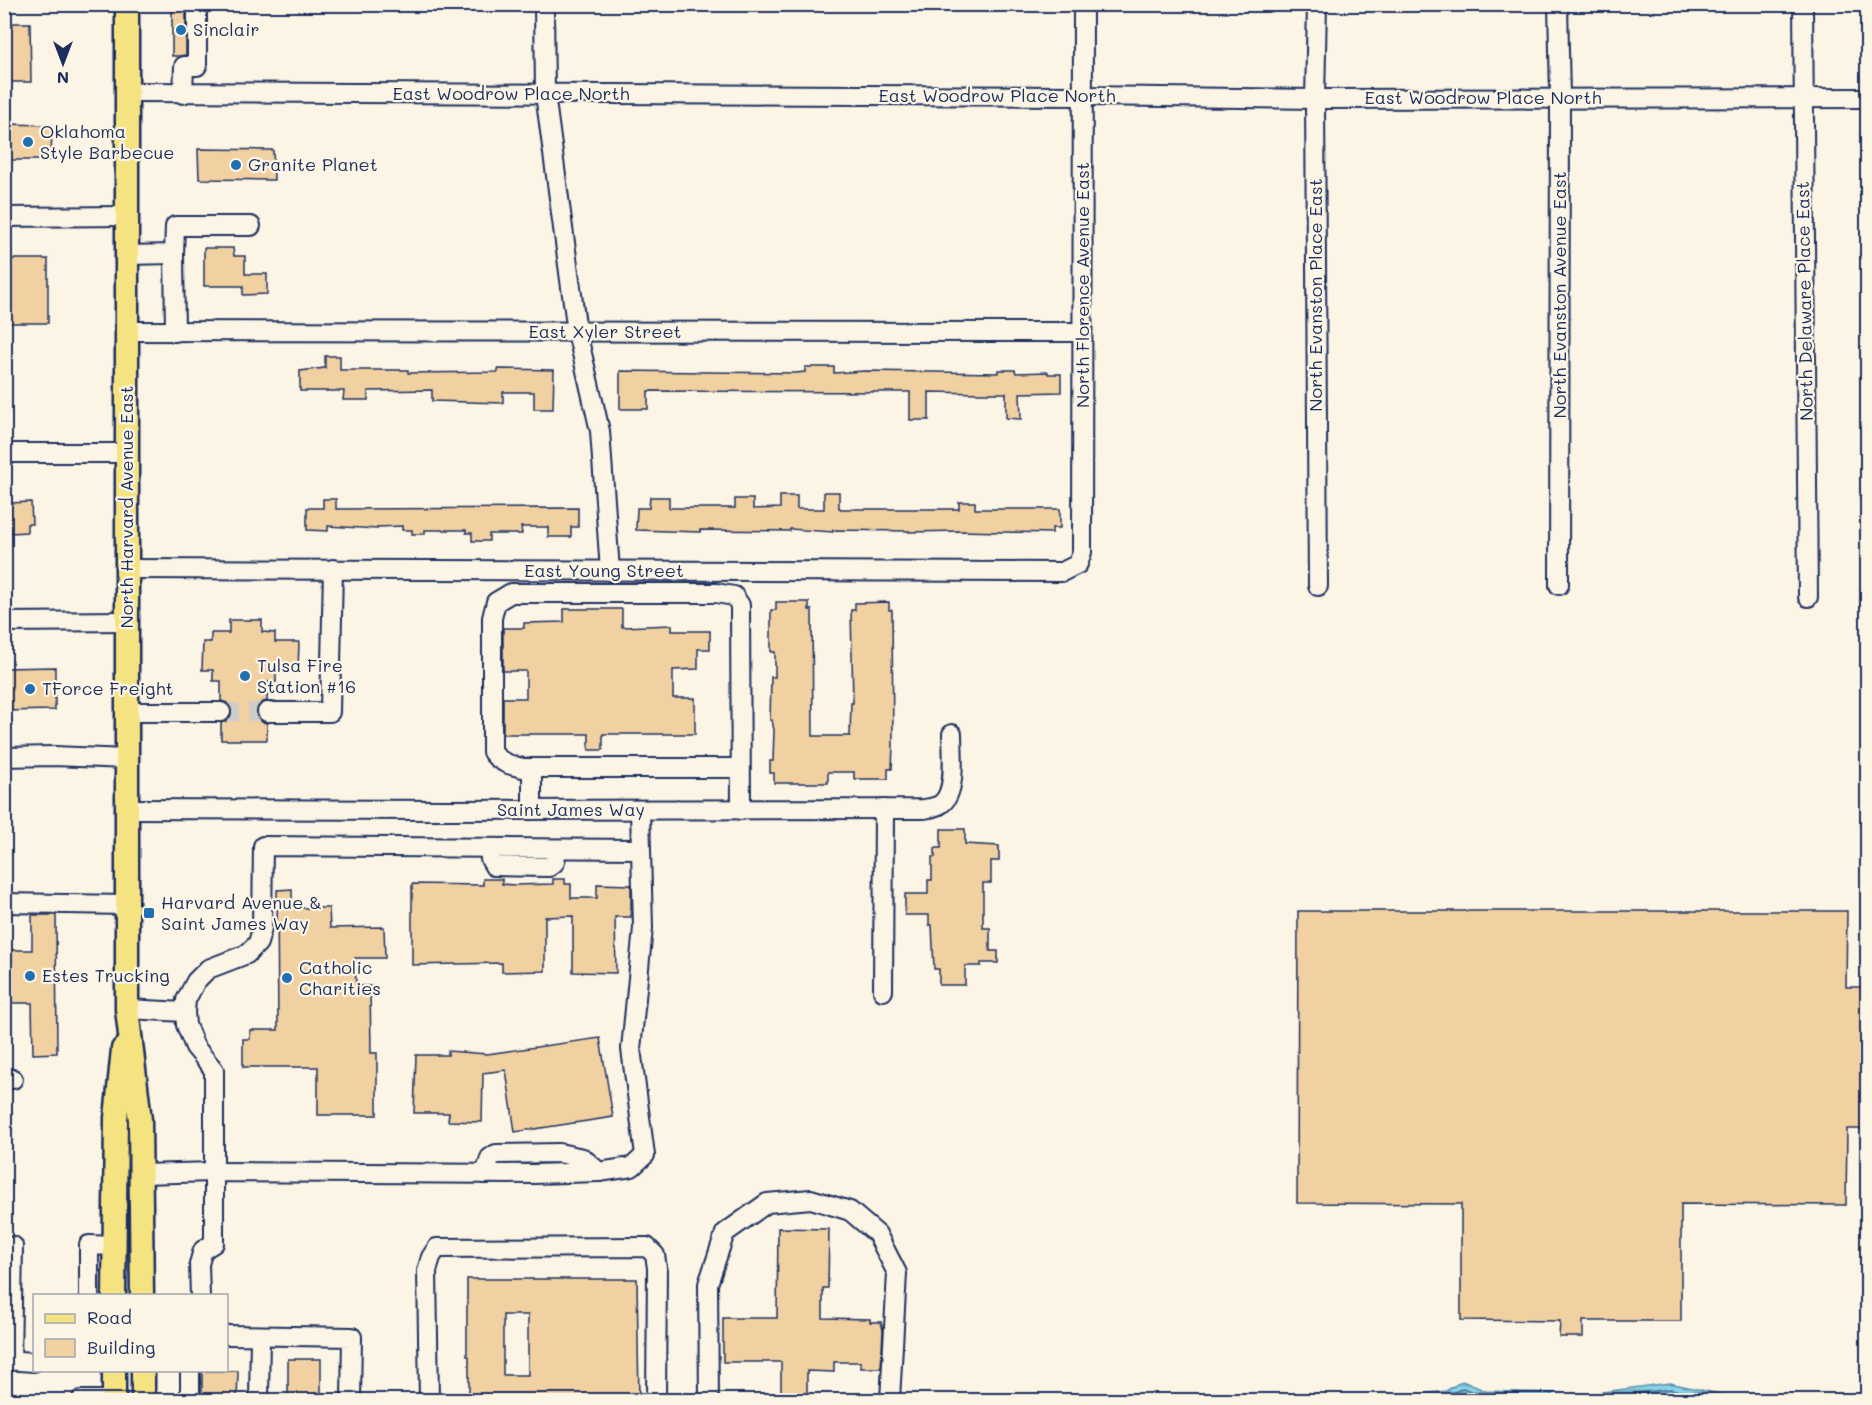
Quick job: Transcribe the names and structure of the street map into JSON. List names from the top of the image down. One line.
{"streets":{"main road":["North Harvard Avenue East"],"street":["East Woodrow Place North","North Florence Avenue East","North Evanston Place East","North Evanston Avenue East","North Delaware Place East","East Xyler Street","East Young Street","Saint James Way"]},"crossings":[["East Woodrow Place North","North Florence Avenue East"],["East Woodrow Place North","North Evanston Place East"],["East Woodrow Place North","North Evanston Avenue East"],["East Woodrow Place North","North Delaware Place East"],["East Woodrow Place North","North Harvard Avenue East"],["North Florence Avenue East","East Xyler Street"],["North Florence Avenue East","East Young Street"],["East Xyler Street","North Harvard Avenue East"],["North Harvard Avenue East","East Young Street"],["North Harvard Avenue East","Saint James Way"]],"places":{"other":["Sinclair","Oklahoma Style Barbecue","Granite Planet","Tulsa Fire Station #16","TForce Freight","Estes Trucking","Catholic Charities"],"transit":["Harvard Avenue & Saint James Way"]},"legend":["Road","Building"],"north":"bottom"}
